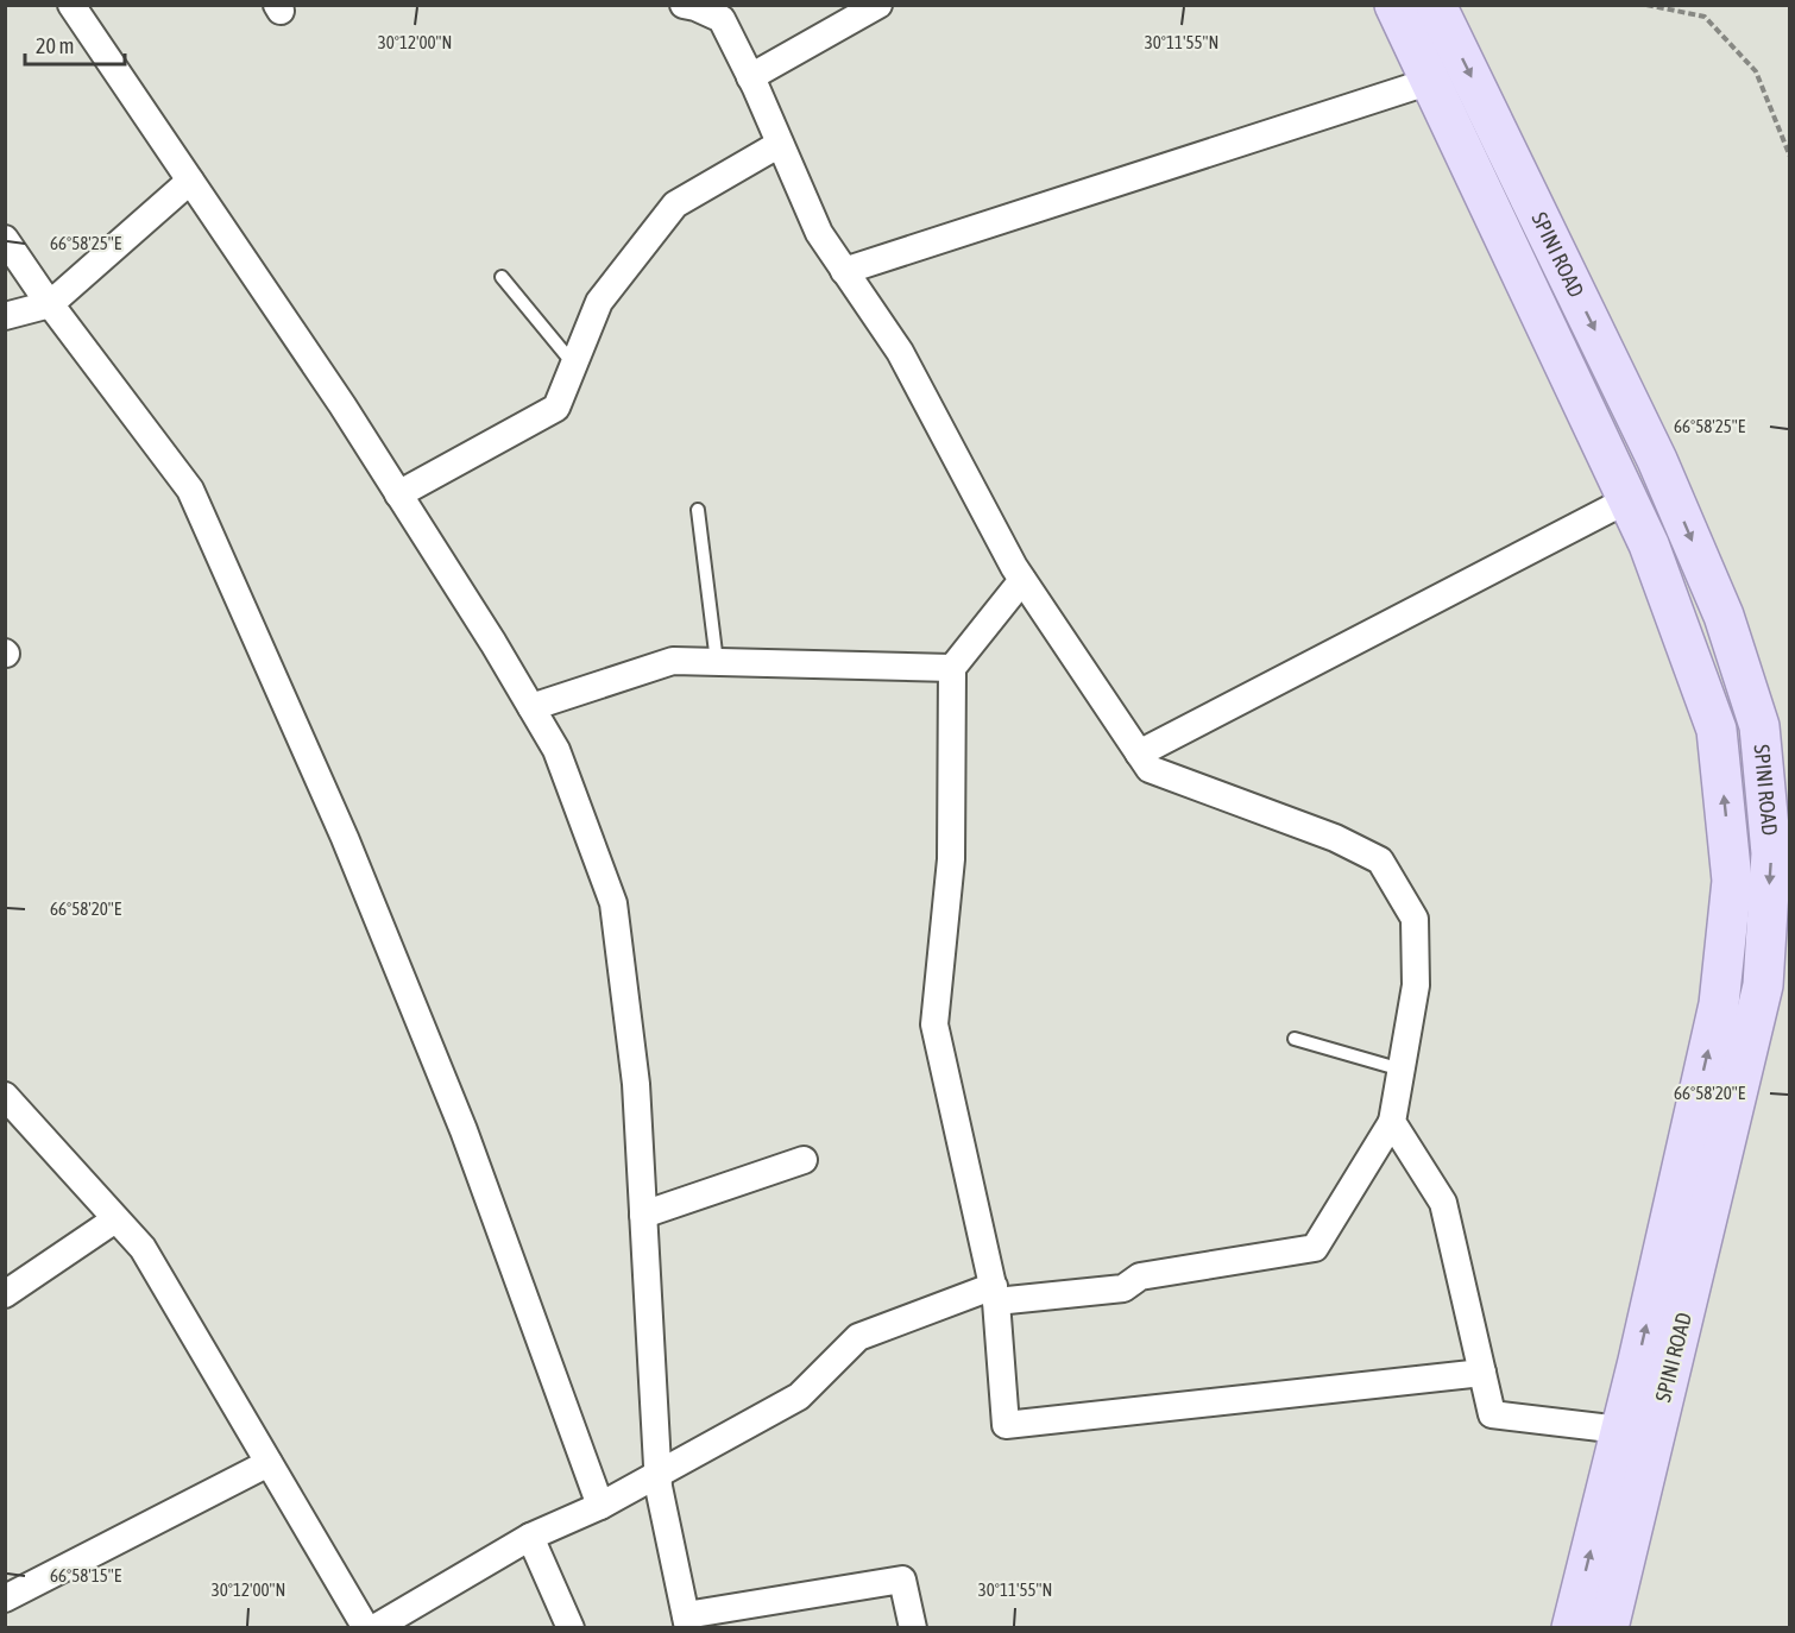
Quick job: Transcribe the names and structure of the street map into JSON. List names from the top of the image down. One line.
{"streets":{"main road":["SPINI ROAD"]},"scale_bar":"20 m","coordinates":["30°12'00\"N","30°11'55\"N","66°58'25\"E","66°58'20\"E","66°58'15\"E"]}
